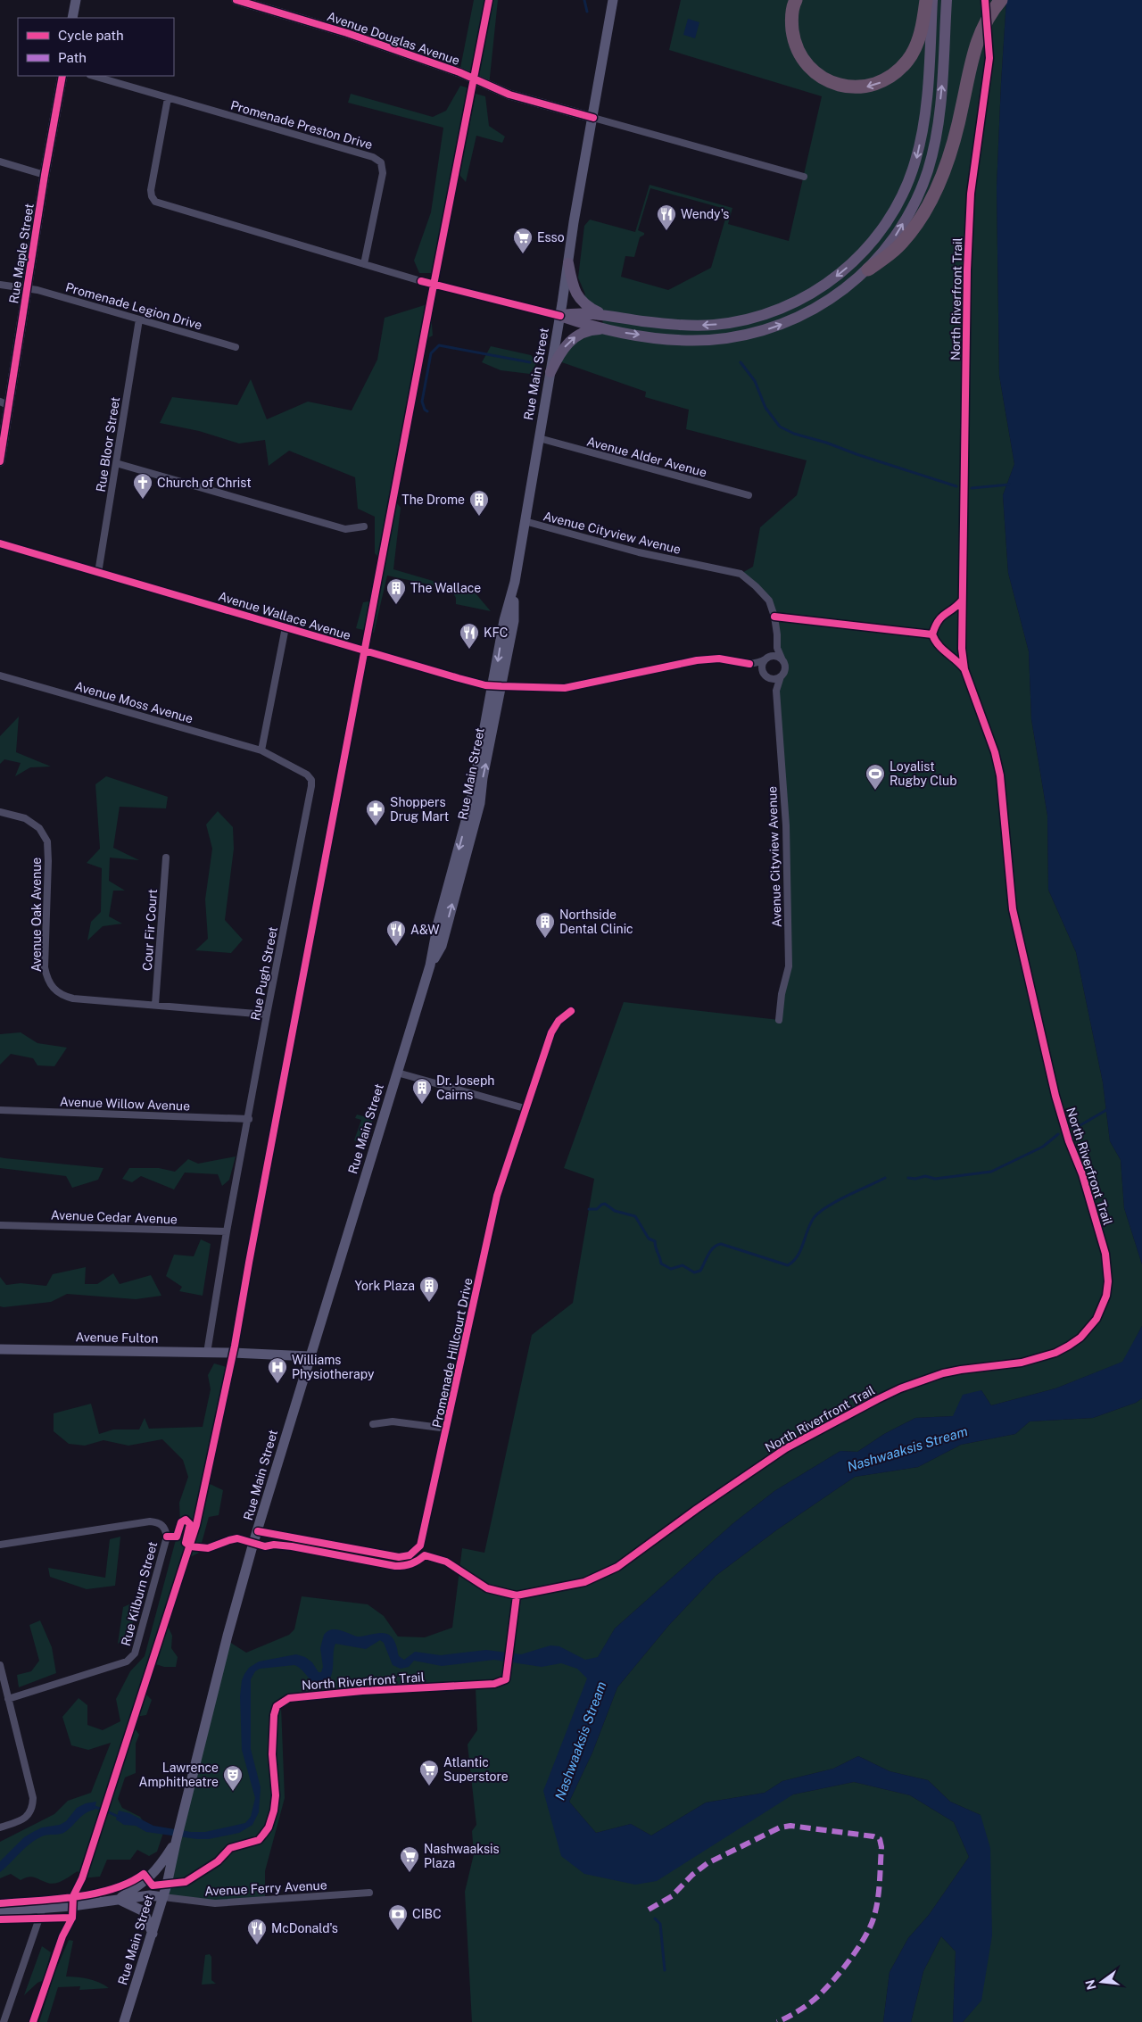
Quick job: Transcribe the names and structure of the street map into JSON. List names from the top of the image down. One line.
{"streets":{"main road":["Avenue Douglas Avenue","Rue Maple Street","Rue Main Street","Avenue Fulton"],"street":["Promenade Preston Drive","Promenade Legion Drive","Rue Bloor Street","Avenue Alder Avenue","Avenue Cityview Avenue","Avenue Wallace Avenue","Avenue Moss Avenue","Avenue Oak Avenue","Cour Fir Court","Rue Pugh Street","Avenue Willow Avenue","Avenue Cedar Avenue","Promenade Hillcourt Drive","Rue Kilburn Street","Avenue Ferry Avenue"],"cycle path":["North Riverfront Trail"]},"crossings":[["Avenue Douglas Avenue","Rue Main Street"],["Rue Maple Street","Promenade Legion Drive"],["Promenade Legion Drive","Rue Bloor Street"],["Rue Main Street","Avenue Alder Avenue"],["Rue Main Street","Avenue Cityview Avenue"],["Rue Main Street","Avenue Wallace Avenue"],["Rue Main Street","Avenue Fulton"],["Rue Main Street","Promenade Hillcourt Drive"],["Rue Main Street","Avenue Ferry Avenue"],["Rue Bloor Street","Avenue Wallace Avenue"],["Avenue Cityview Avenue","Avenue Wallace Avenue"],["Avenue Moss Avenue","Rue Pugh Street"],["Avenue Oak Avenue","Cour Fir Court"],["Avenue Oak Avenue","Rue Pugh Street"],["Rue Pugh Street","Avenue Willow Avenue"],["Rue Pugh Street","Avenue Cedar Avenue"],["Rue Pugh Street","Avenue Fulton"]],"water":["Nashwaaksis Stream"],"places":{"restaurant":["Wendy's","KFC","A&W","McDonald's"],"supermarket":["Esso","Atlantic Superstore","Nashwaaksis Plaza"],"church":["Church of Christ"],"building":["The Drome","The Wallace","Northside Dental Clinic","Dr. Joseph Cairns","York Plaza"],"sports":["Loyalist Rugby Club"],"pharmacy":["Shoppers Drug Mart"],"hospital":["Williams Physiotherapy"],"theatre":["Lawrence Amphitheatre"],"bank":["CIBC"]},"legend":["Cycle path","Path"],"north":"left"}
